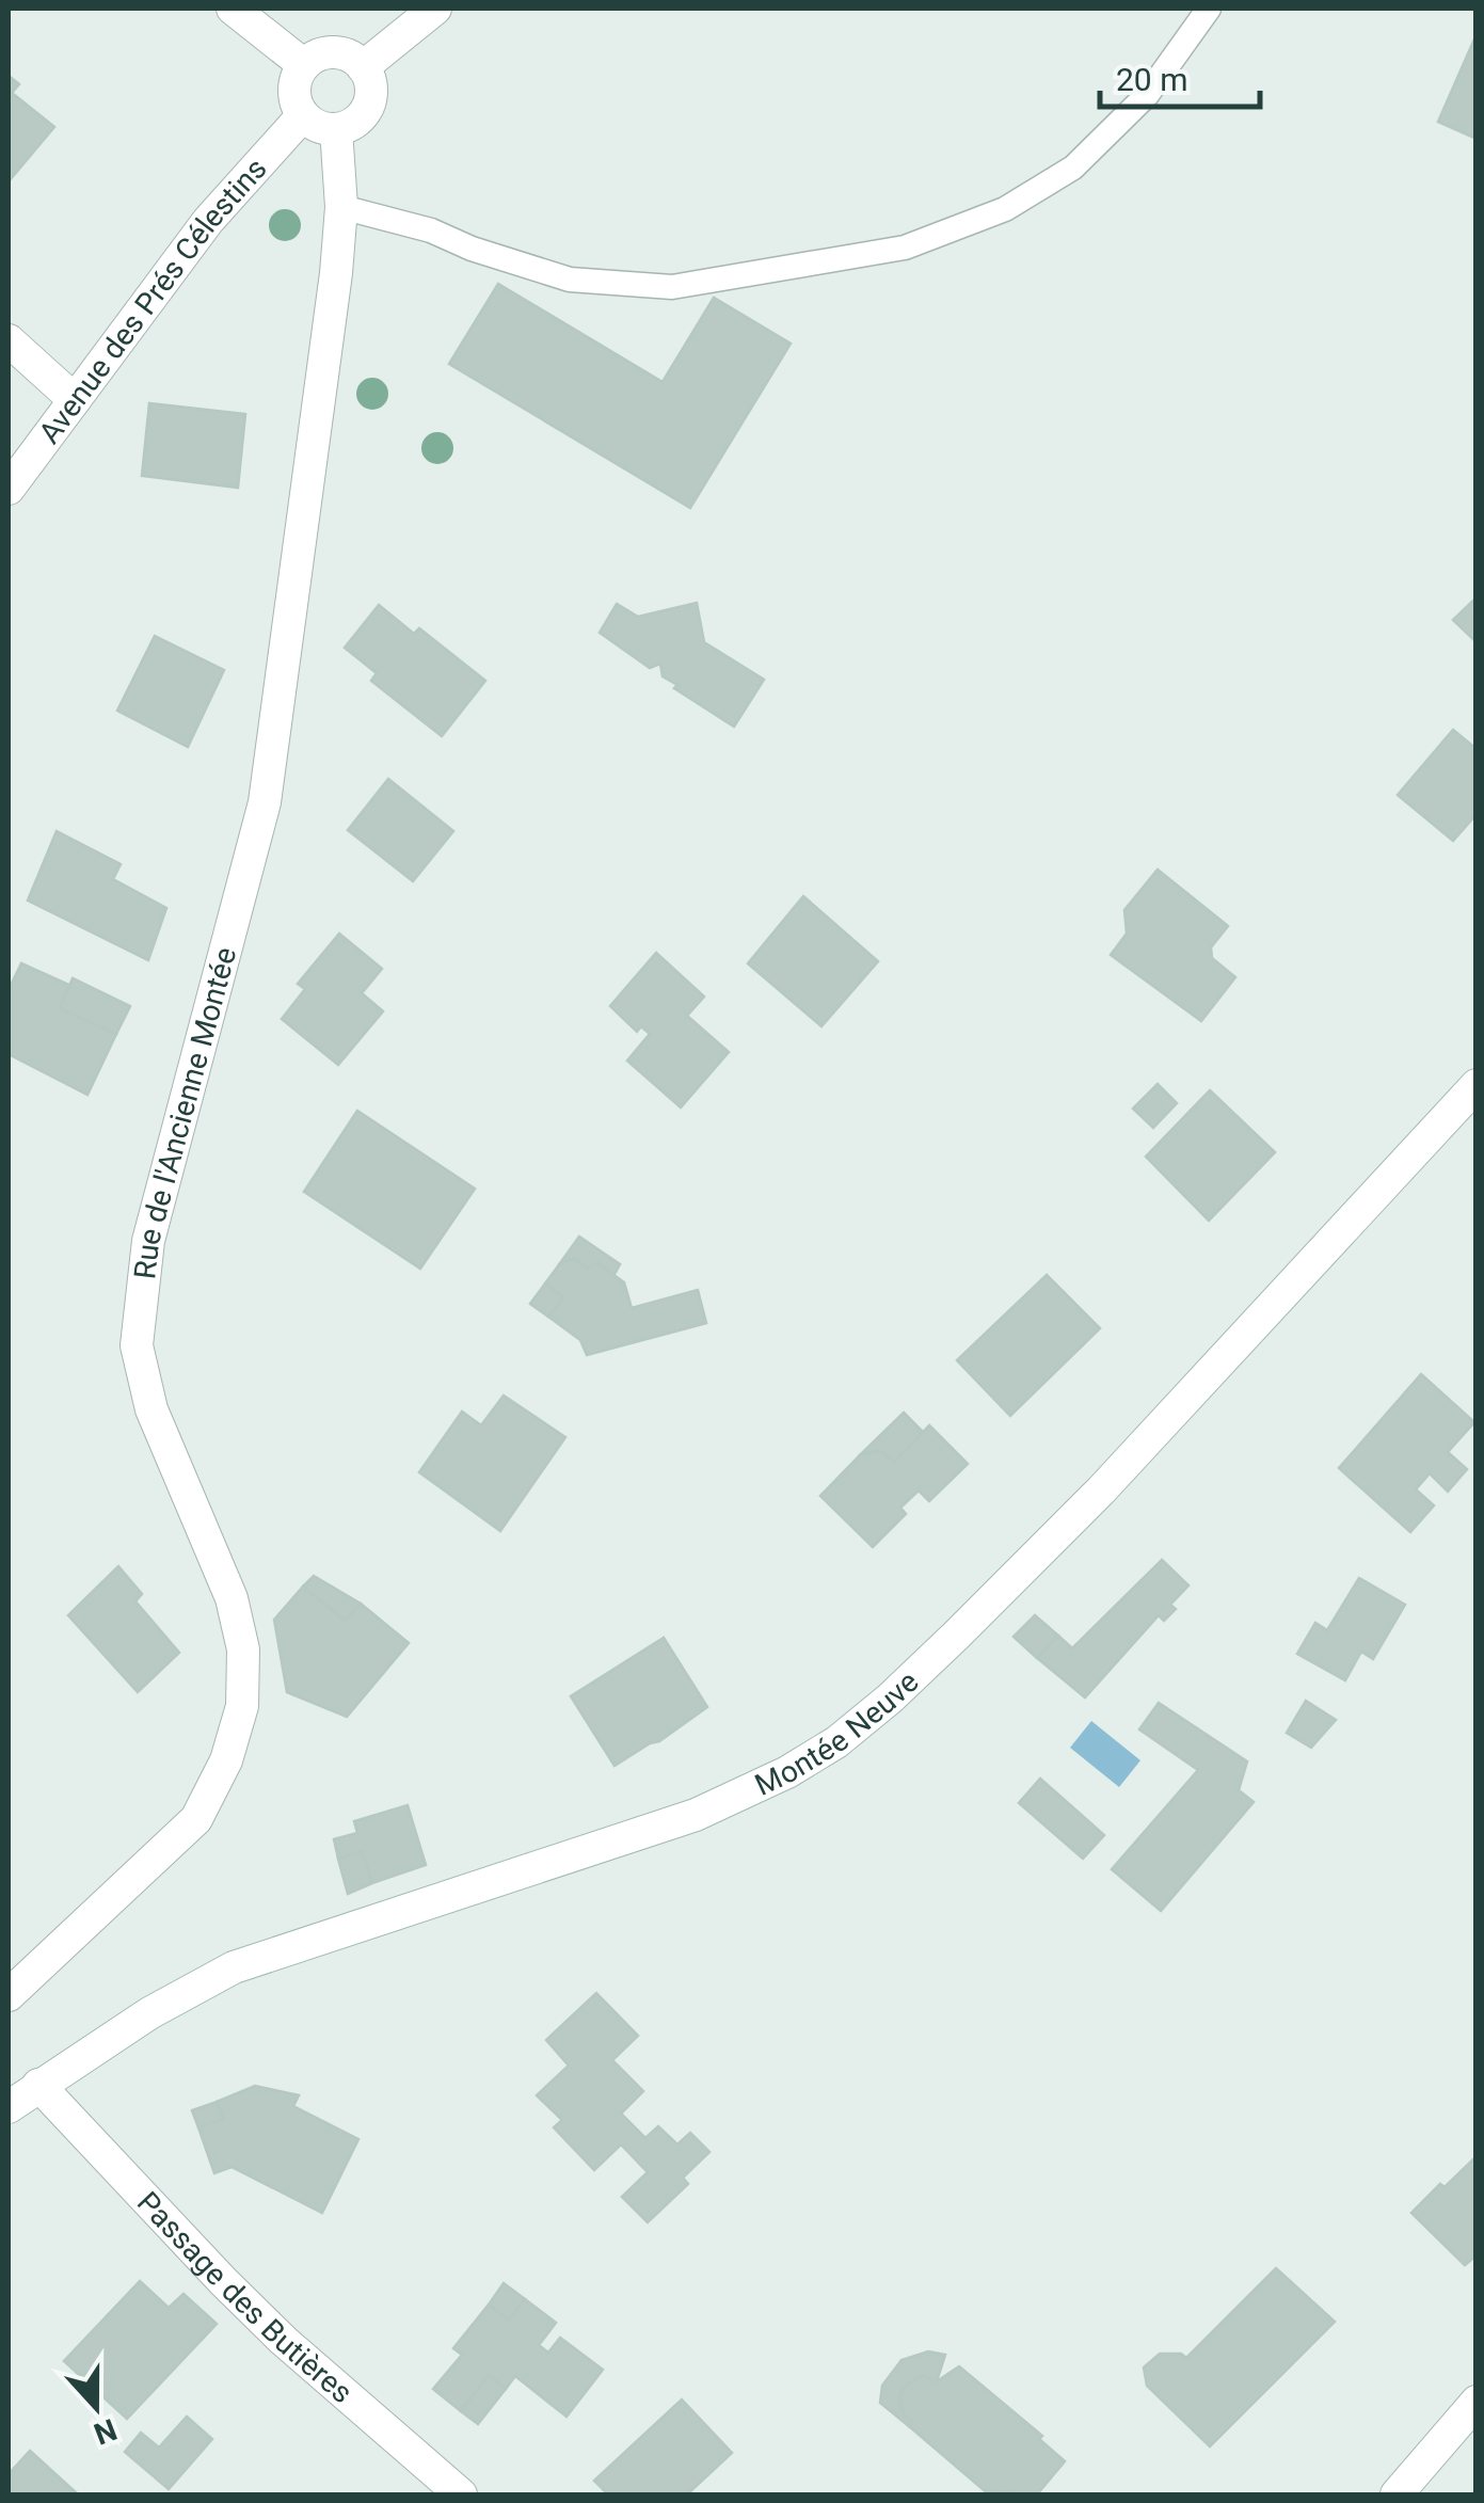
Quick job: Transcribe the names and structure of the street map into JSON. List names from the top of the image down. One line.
{"streets":{"street":["Avenue des Prés Célestins","Rue de l'Ancienne Montée","Montée Neuve","Passage des Butières"]},"crossings":[["Avenue des Prés Célestins","Rue de l'Ancienne Montée"],["Montée Neuve","Passage des Butières"]],"scale_bar":"20 m","north":"bottom"}
